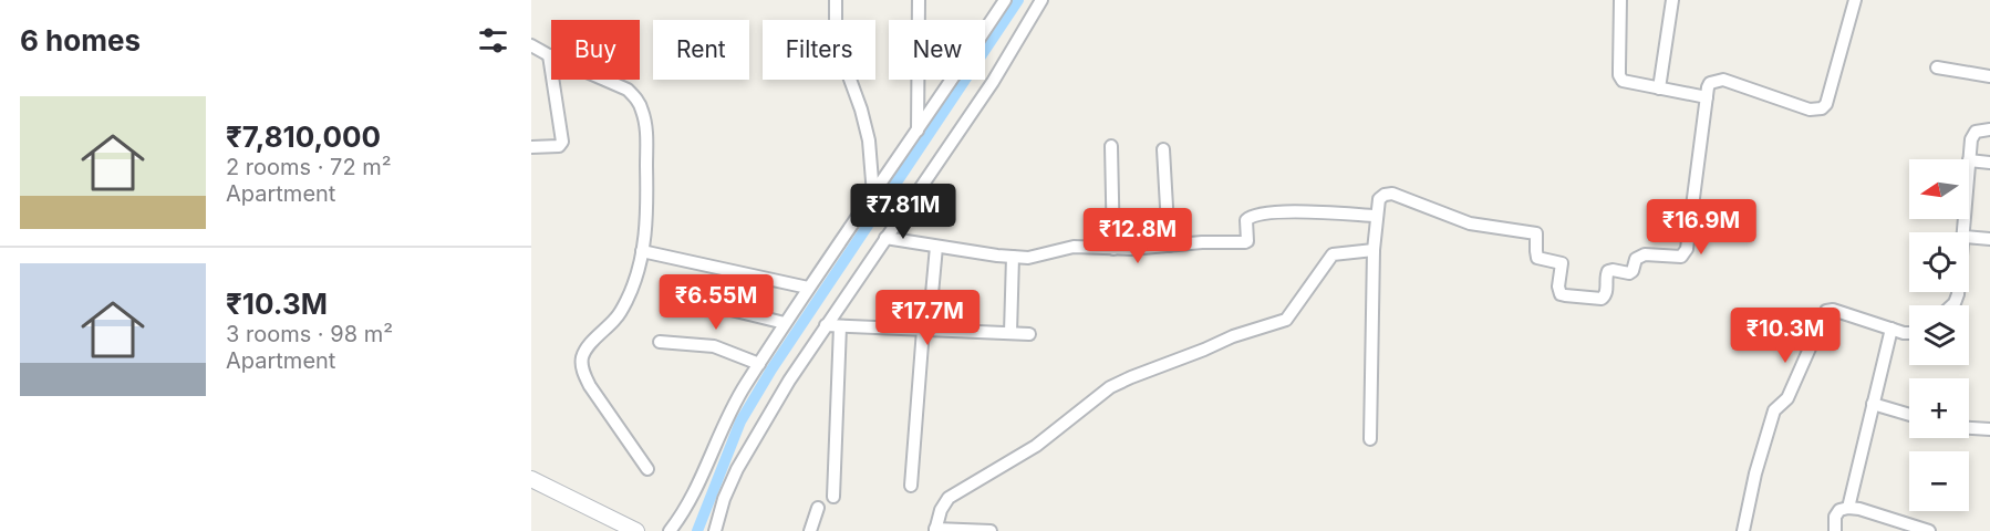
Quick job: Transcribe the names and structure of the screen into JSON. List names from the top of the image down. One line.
{"north":"left","page":{"heading":"6 homes","chip":["Buy","Rent","Filters","New"],"list":[{"name":"₹7,810,000","note":"2 rooms · 72 m² · Apartment"},{"name":"₹10.3M","note":"3 rooms · 98 m² · Apartment"}],"map_buttons":["+","−"],"price":["₹7.81M","₹16.9M","₹12.8M","₹6.55M","₹17.7M","₹10.3M"]}}
